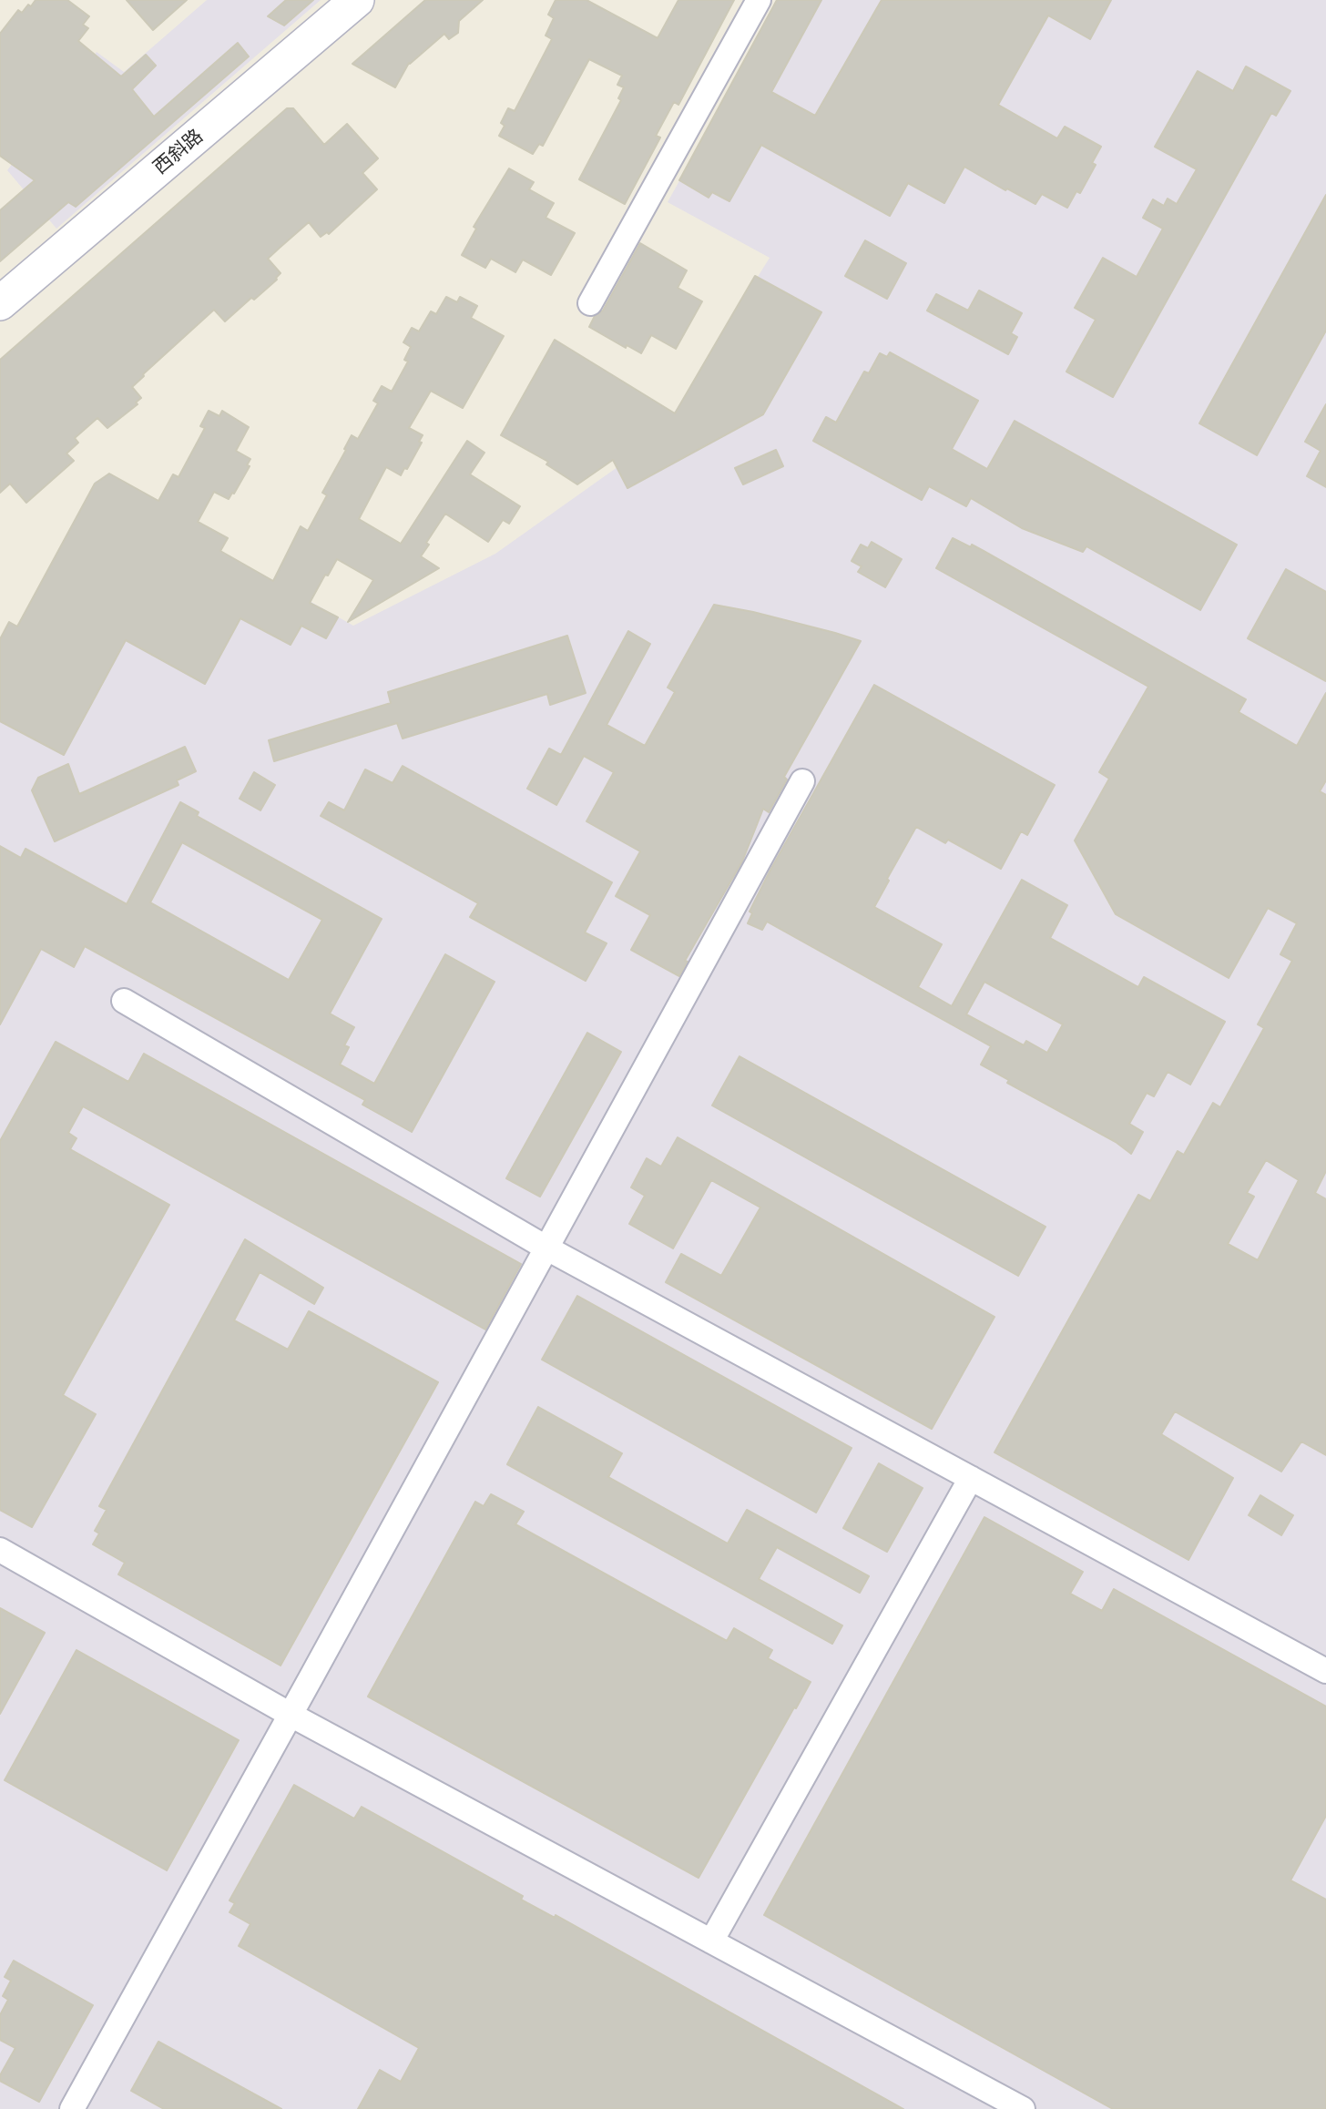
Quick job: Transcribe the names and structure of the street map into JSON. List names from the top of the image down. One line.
{"streets":{"street":["西斜路"]}}
